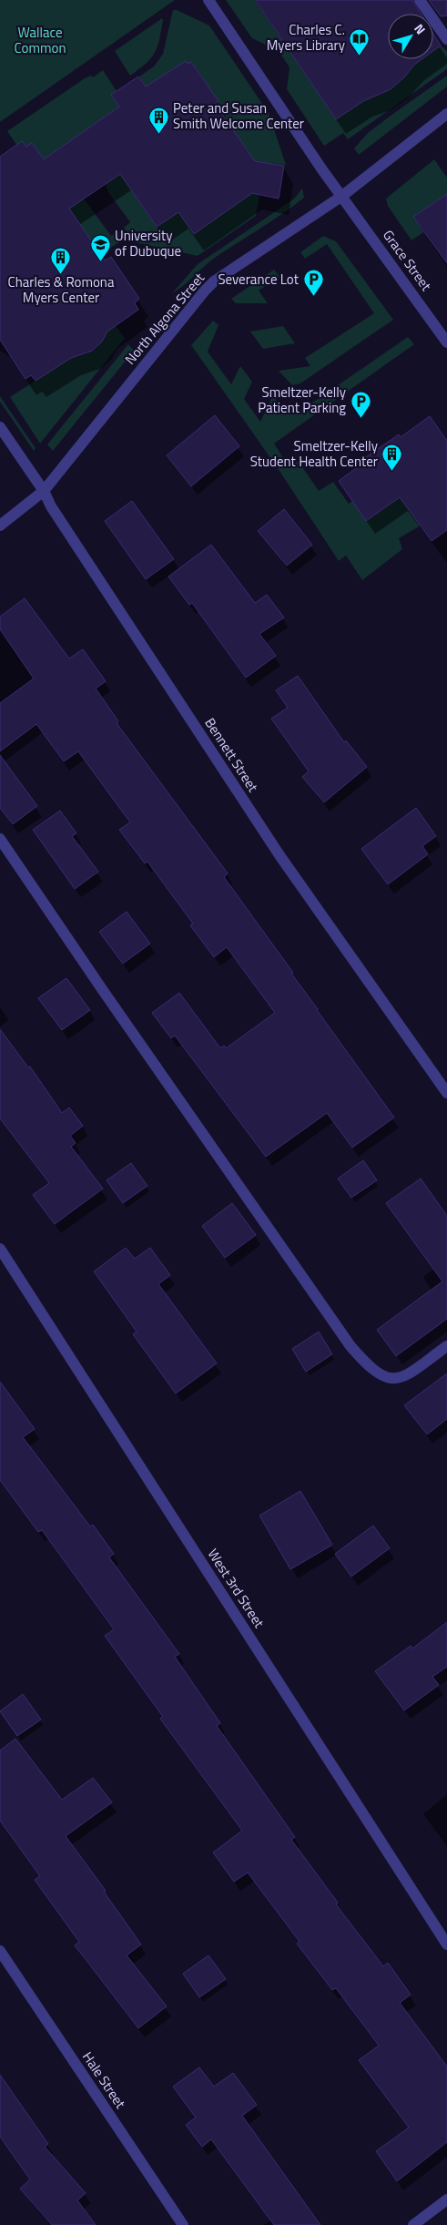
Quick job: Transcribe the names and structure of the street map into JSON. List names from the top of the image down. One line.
{"streets":{"street":["Grace Street","North Algona Street","Bennett Street","West 3rd Street","Hale Street"]},"crossings":[["Grace Street","North Algona Street"],["North Algona Street","Bennett Street"]],"parks":["Wallace Common"],"places":{"library":["Charles C. Myers Library"],"building":["Peter and Susan Smith Welcome Center","Charles & Romona Myers Center","Smeltzer-Kelly Student Health Center"],"school or university":["University of Dubuque"],"parking":["Severance Lot","Smeltzer-Kelly Patient Parking"]},"north":"top right"}
